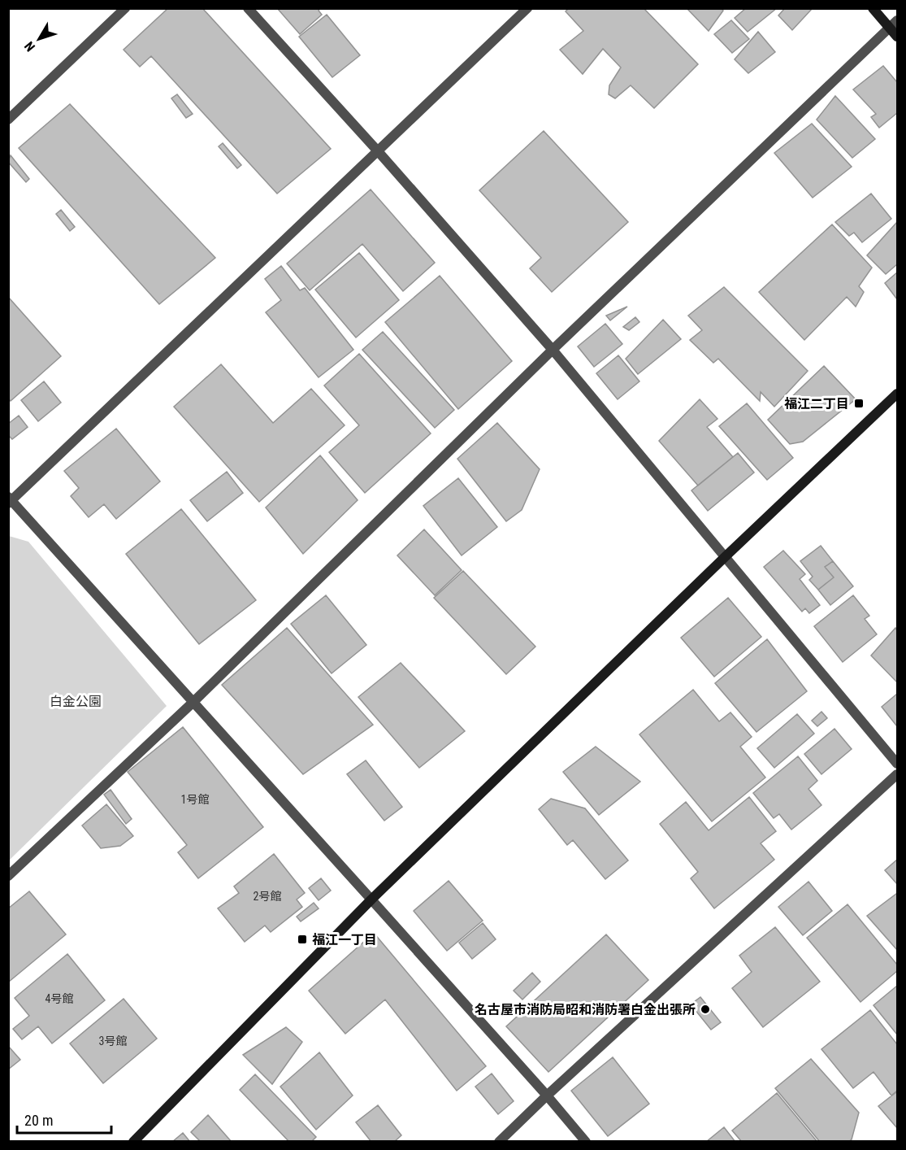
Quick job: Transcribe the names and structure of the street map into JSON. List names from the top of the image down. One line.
{"parks":["白金公園"],"places":{"transit":["福江二丁目","福江一丁目"],"other":["名古屋市消防局昭和消防署白金出張所"]},"house_numbers":["1号館","2号館","4号館","3号館"],"scale_bar":"20 m","north":"bottom left"}
